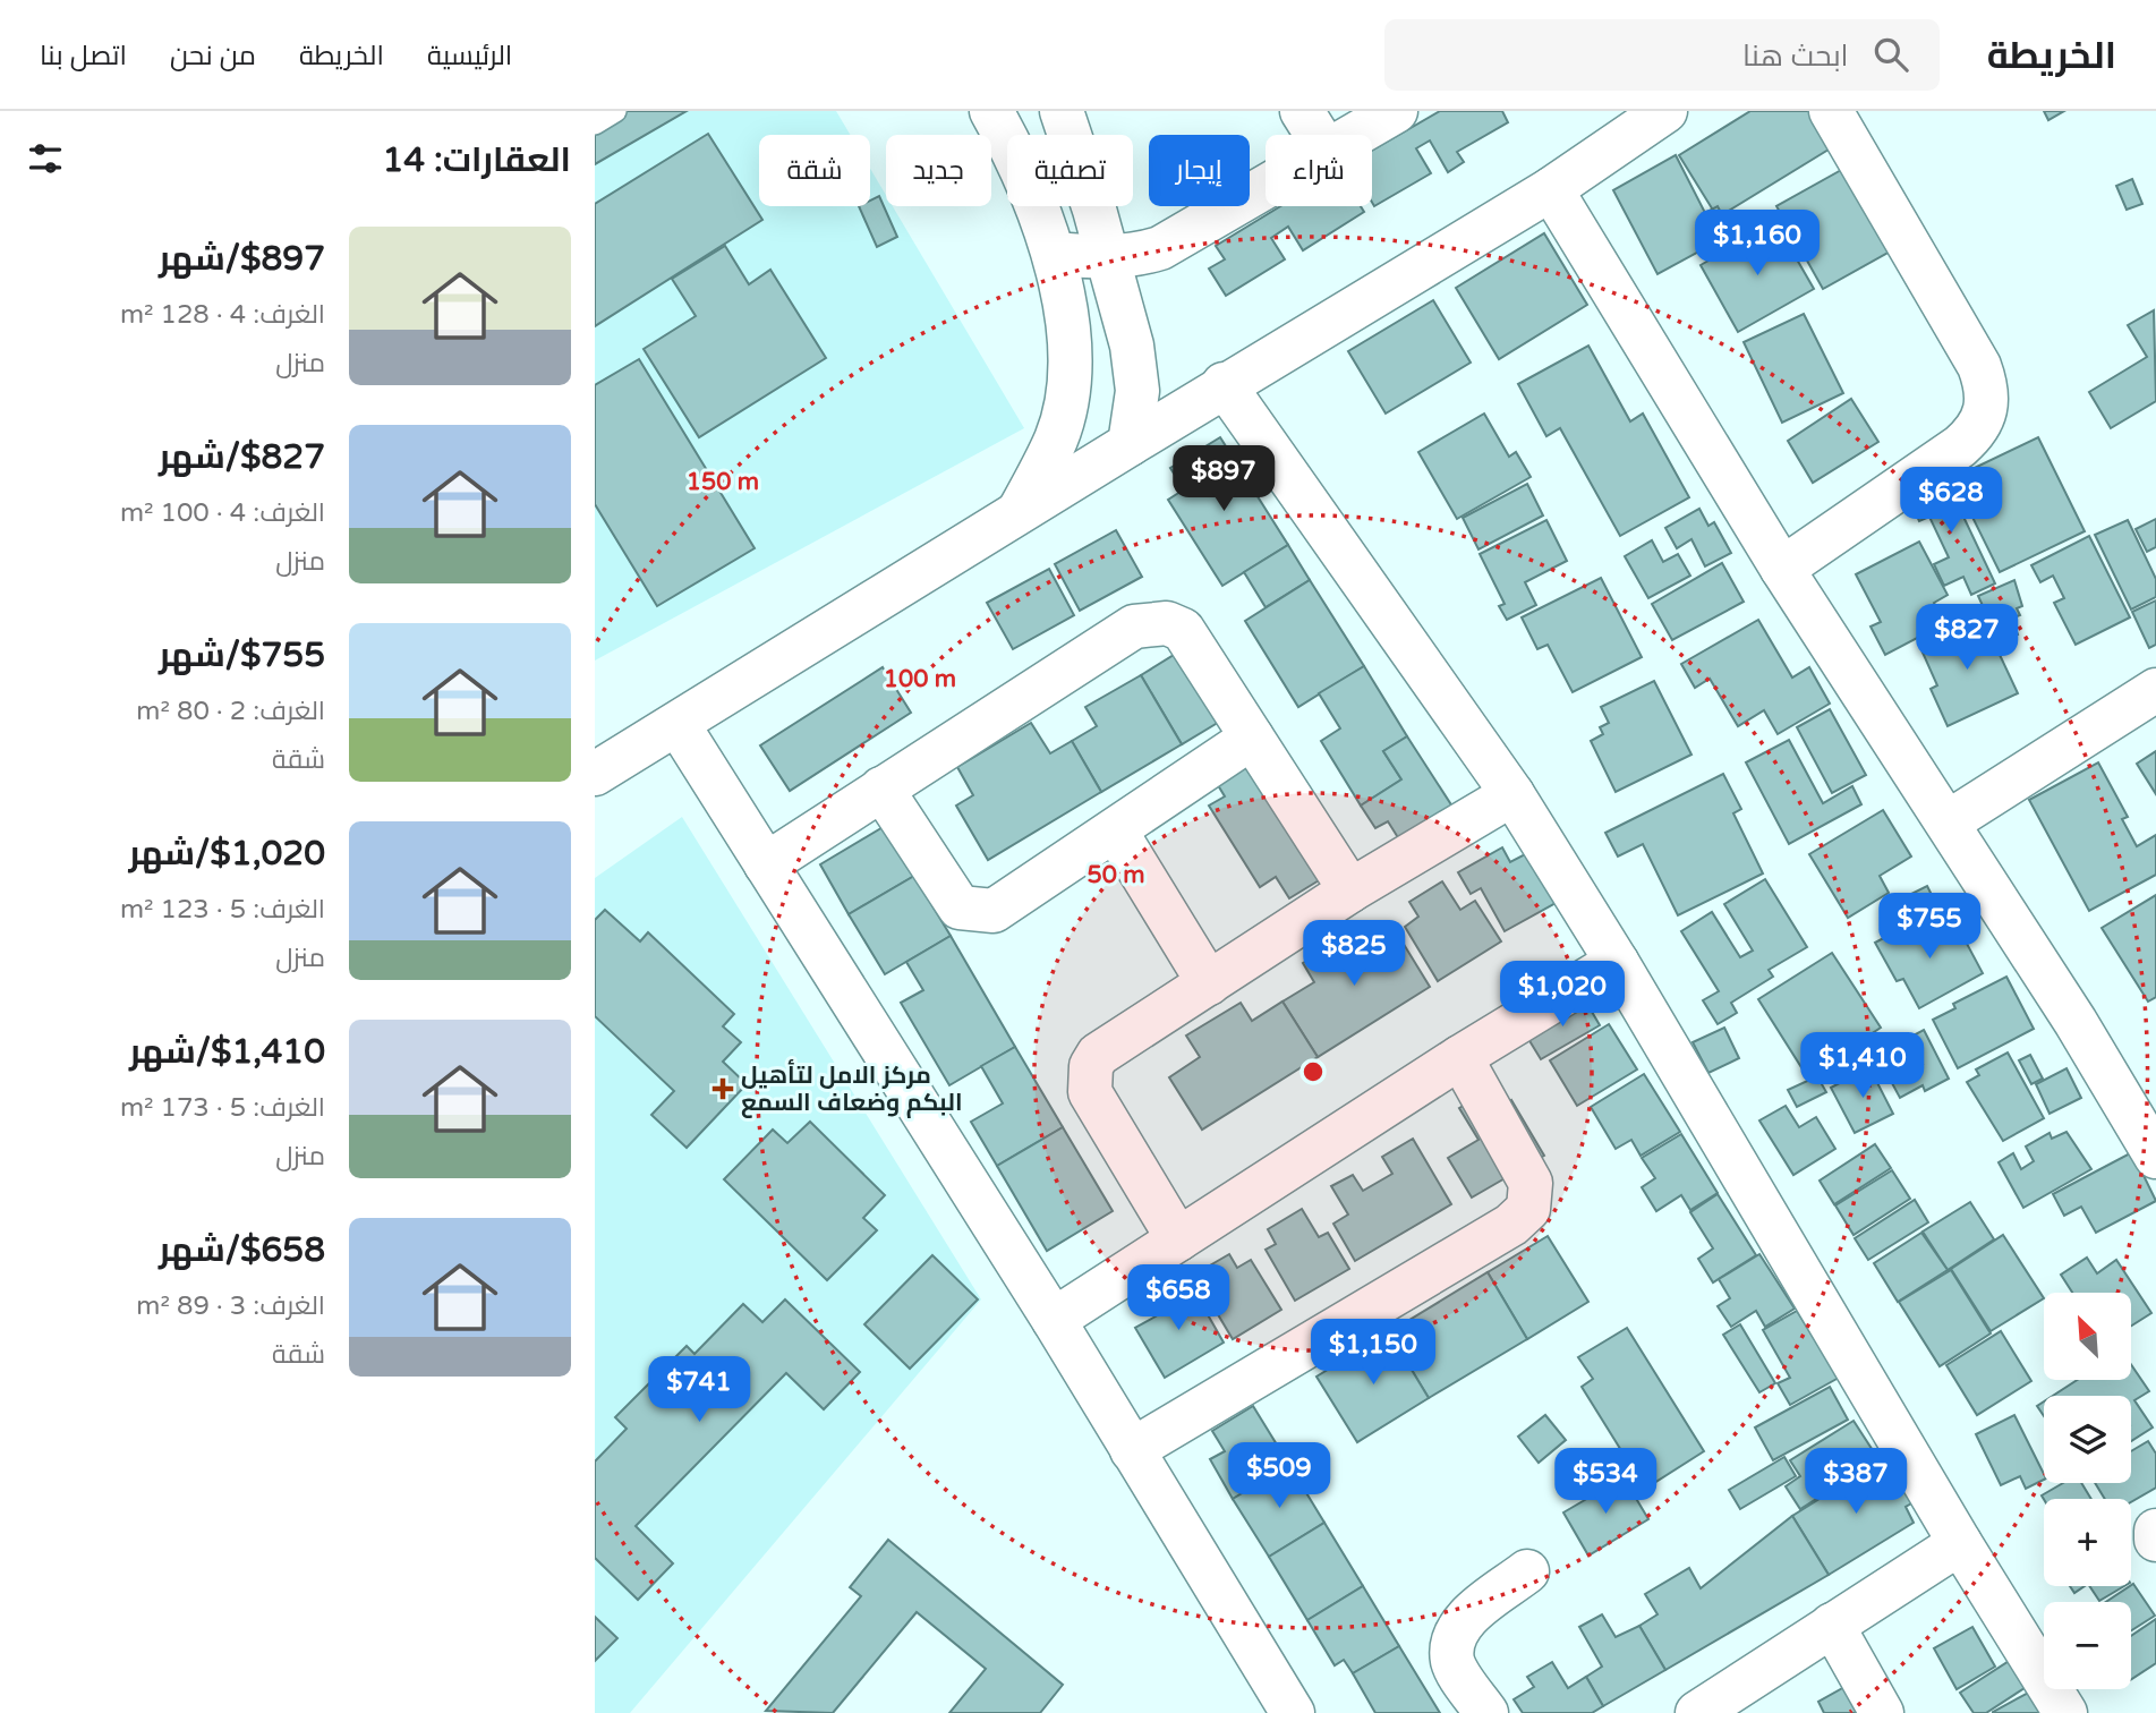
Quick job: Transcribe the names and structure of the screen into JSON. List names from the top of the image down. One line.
{"places":{"health":["مركز الامل لتأهيل البكم وضعاف السمع"]},"north":"top left","page":{"header":"الخريطة","search":"ابحث هنا","nav":["الرئيسية","الخريطة","من نحن","اتصل بنا"],"heading":"العقارات: 14","chip":["شراء","إيجار","تصفية","جديد","شقة"],"list":[{"name":"$897/شهر","note":"الغرف: 4 · 128 m² · منزل"},{"name":"$827/شهر","note":"الغرف: 4 · 100 m² · منزل"},{"name":"$755/شهر","note":"الغرف: 2 · 80 m² · شقة"},{"name":"$1,020/شهر","note":"الغرف: 5 · 123 m² · منزل"},{"name":"$1,410/شهر","note":"الغرف: 5 · 173 m² · منزل"},{"name":"$658/شهر","note":"الغرف: 3 · 89 m² · شقة"}],"price":["$1,160","$897","$628","$827","$755","$825","$1,020","$1,410","$658","$1,150","$741","$509","$534","$387"],"map_buttons":["+","−"]},"rings":["150 m","100 m","50 m"]}
